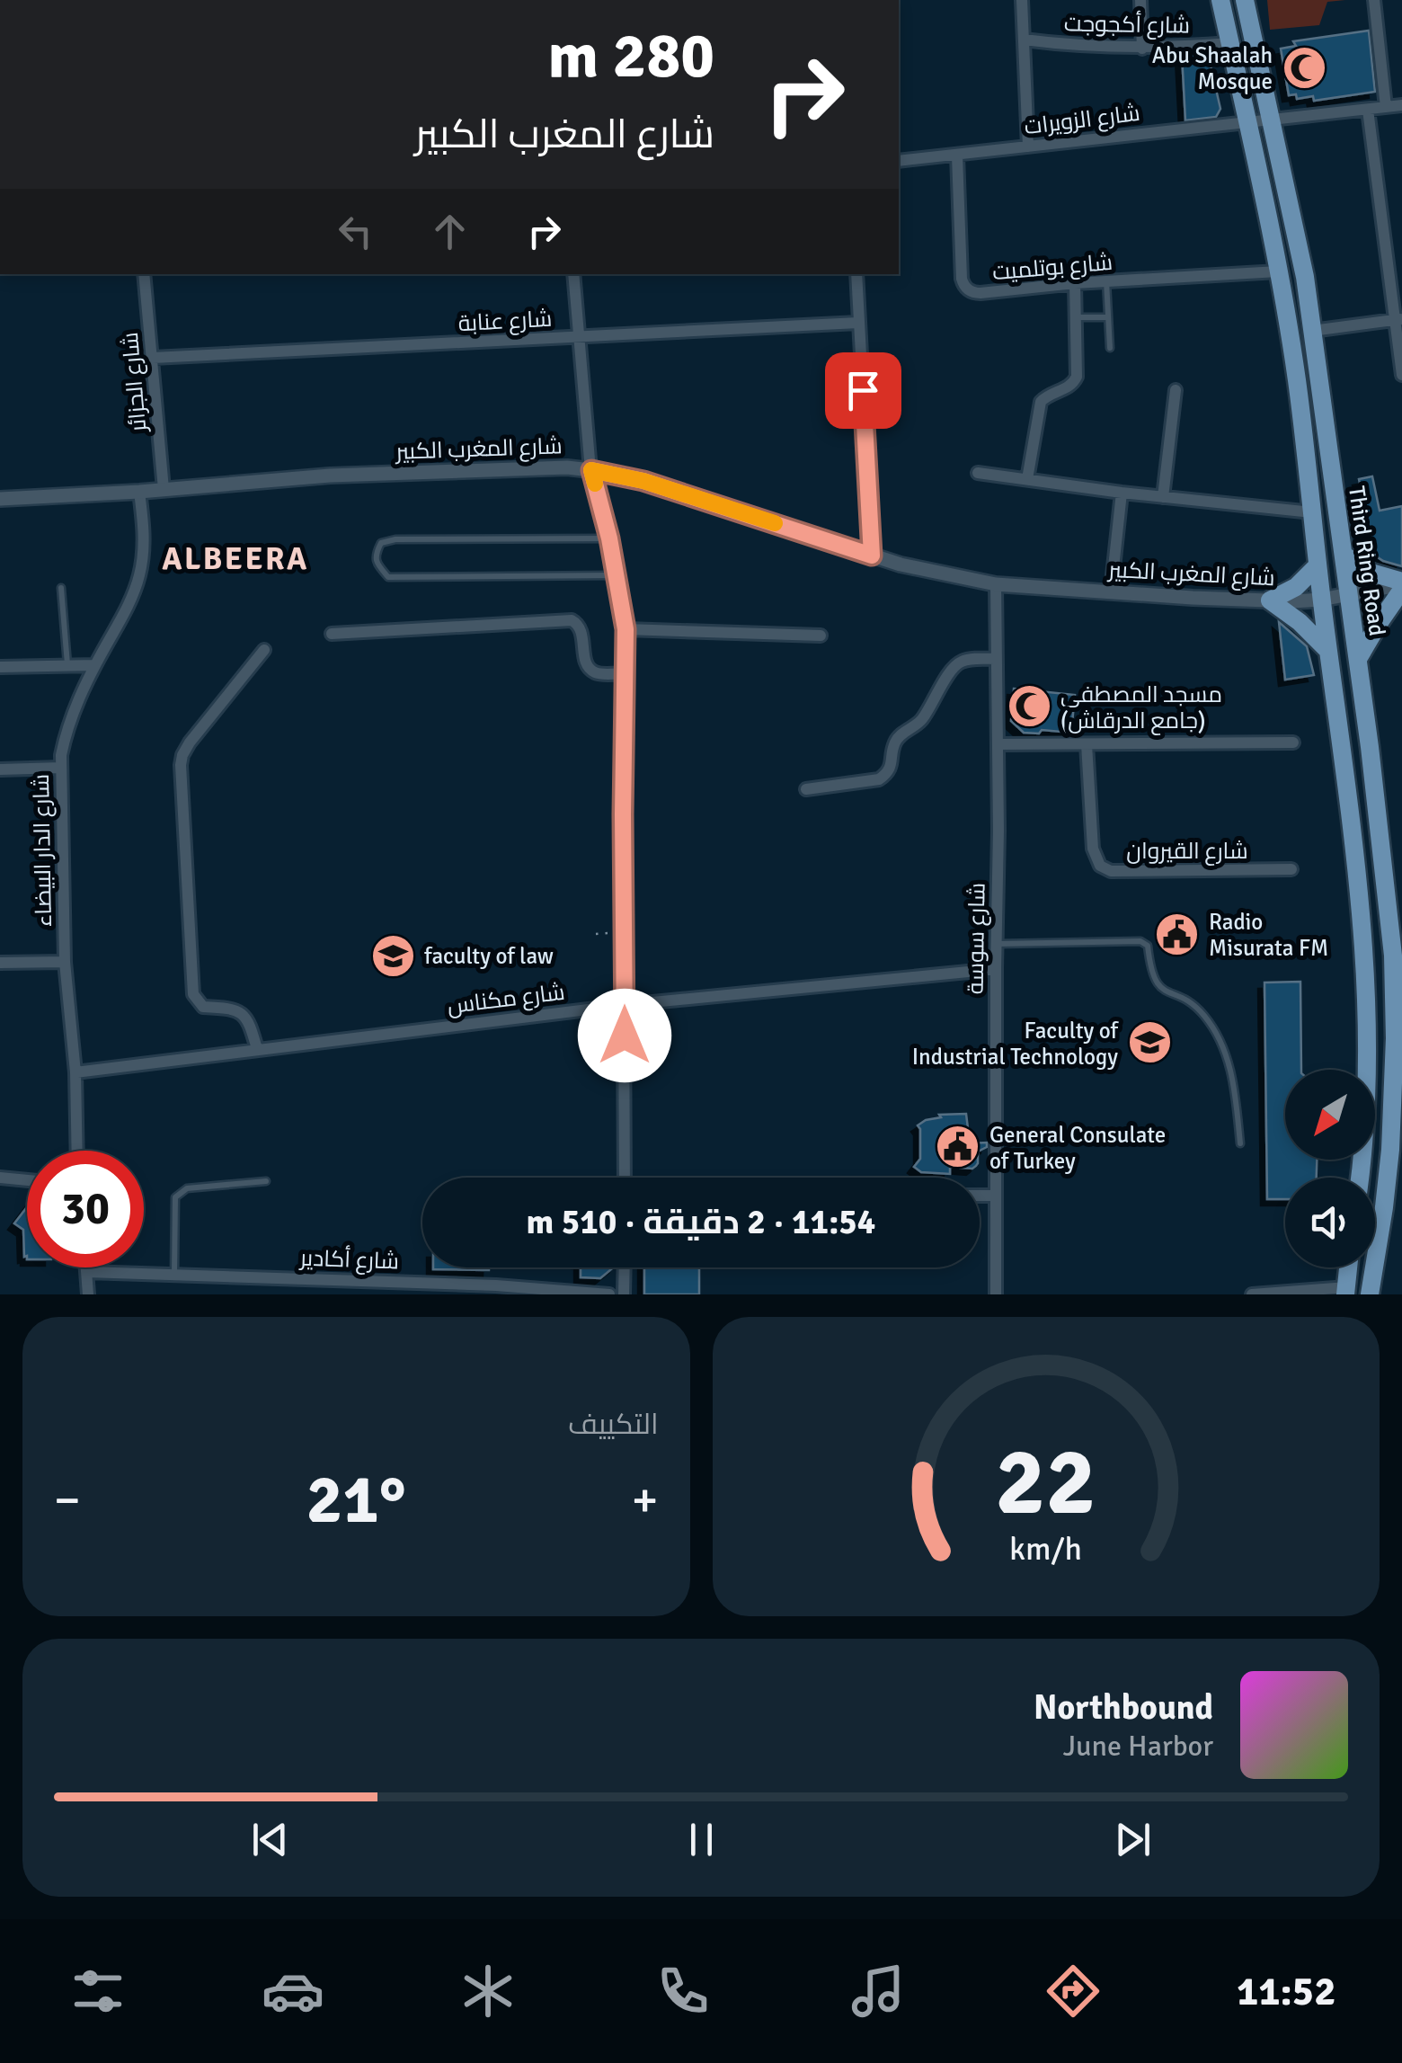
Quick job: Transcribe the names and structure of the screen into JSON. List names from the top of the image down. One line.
{"streets":{"main road":["Third Ring Road"],"street":["شارع أكجوجت","شارع الزويرات","شارع بوتلميت","شارع عنابة","شارع الجزائر","شارع المغرب الكبير","شارع الدار البيضاء","شارع القيروان","شارع سوسة","شارع مكناس","شارع أكادير"]},"crossings":[["شارع الزويرات","شارع بوتلميت"],["شارع الزويرات","Third Ring Road"],["شارع عنابة","شارع الجزائر"],["شارع الجزائر","شارع المغرب الكبير"],["شارع المغرب الكبير","Third Ring Road"],["شارع المغرب الكبير","شارع الدار البيضاء"],["شارع المغرب الكبير","شارع سوسة"],["شارع الدار البيضاء","شارع مكناس"],["شارع سوسة","شارع مكناس"]],"districts":["ALBEERA"],"places":{"mosque":["Abu Shaalah Mosque","مسجد المصطفى (جامع الدرقاش)"],"public building":["Radio Misurata FM","General Consulate of Turkey"],"school or university":["faculty of law","Faculty of Industrial Technology"]},"north":"bottom left","page":{"turn":["280 m","شارع المغرب الكبير"],"limit":"30","trip":"11:54 · 2 دقيقة · 510 m","tile":"التكييف","heat":["−","21°","+"],"song":["Northbound","June Harbor"],"tabs":"11:52","gauge":["22","km/h"]}}
